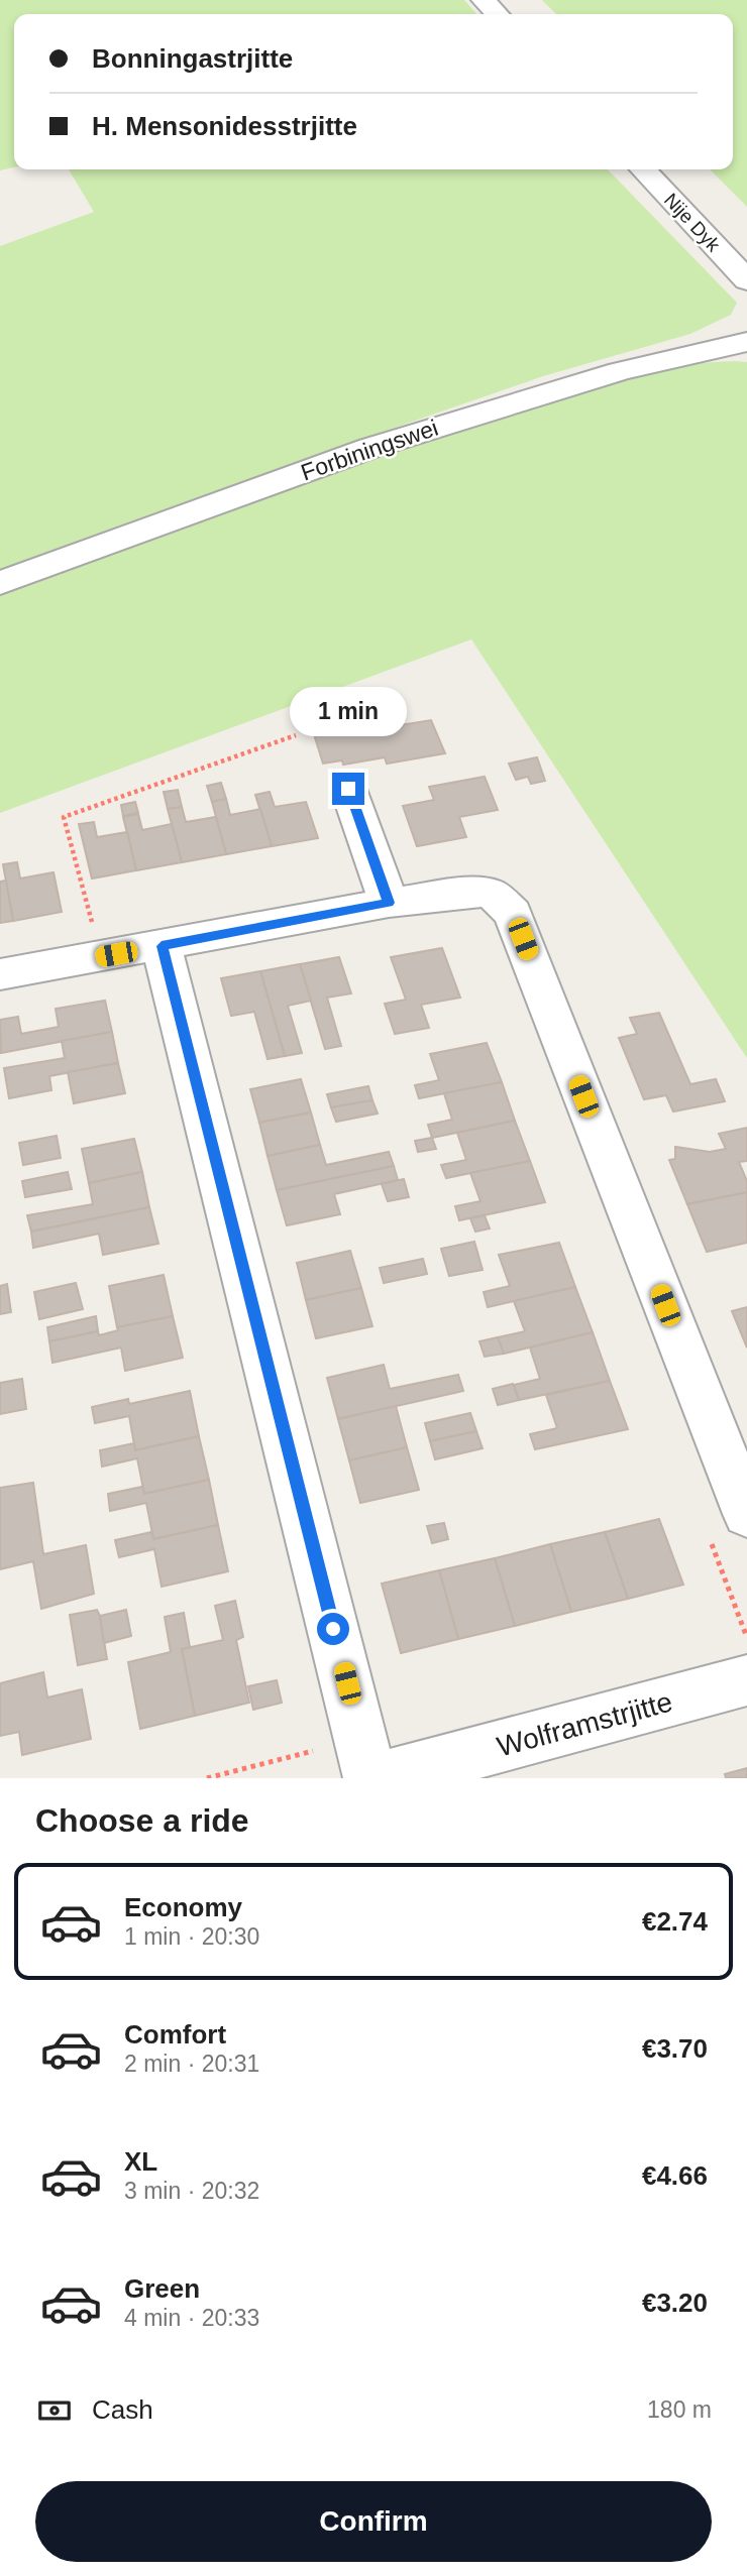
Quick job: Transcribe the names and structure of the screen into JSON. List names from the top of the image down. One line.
{"streets":{"street":["Nije Dyk","Forbiningswei","Wolframstrjitte"]},"page":{"banner":["Bonningastrjitte","H. Mensonidesstrjitte"],"bubble":"1 min","heading":"Choose a ride","list":[{"name":"Economy","note":"1 min · 20:30","value":"€2.74"},{"name":"Comfort","note":"2 min · 20:31","value":"€3.70"},{"name":"XL","note":"3 min · 20:32","value":"€4.66"},{"name":"Green","note":"4 min · 20:33","value":"€3.20"}],"pay":["Cash","180 m"],"buttons":"Confirm"}}
